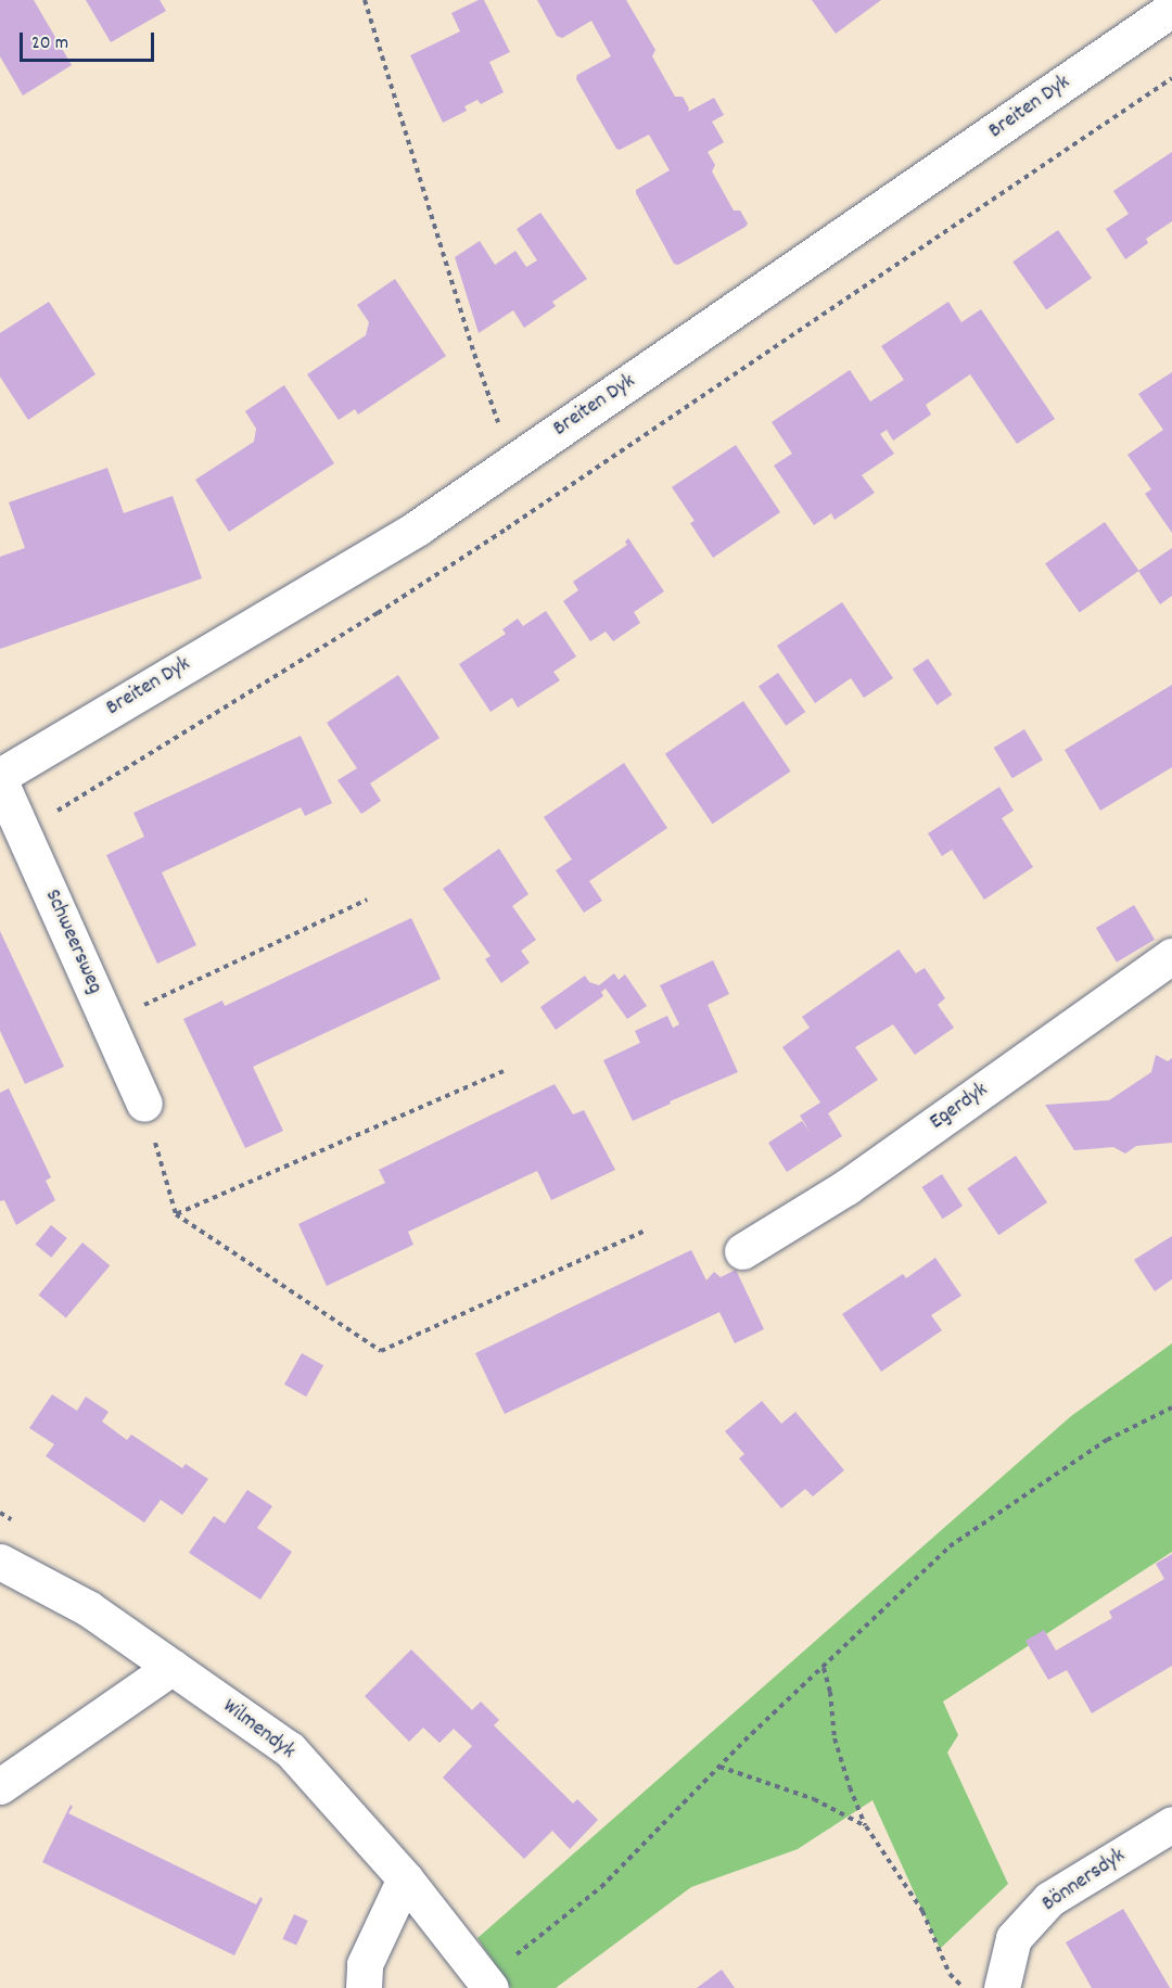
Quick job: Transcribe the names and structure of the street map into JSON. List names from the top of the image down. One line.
{"streets":{"street":["Breiten Dyk","Schweersweg","Egerdyk","Wilmendyk","Bönnersdyk"]},"scale_bar":"20 m"}
